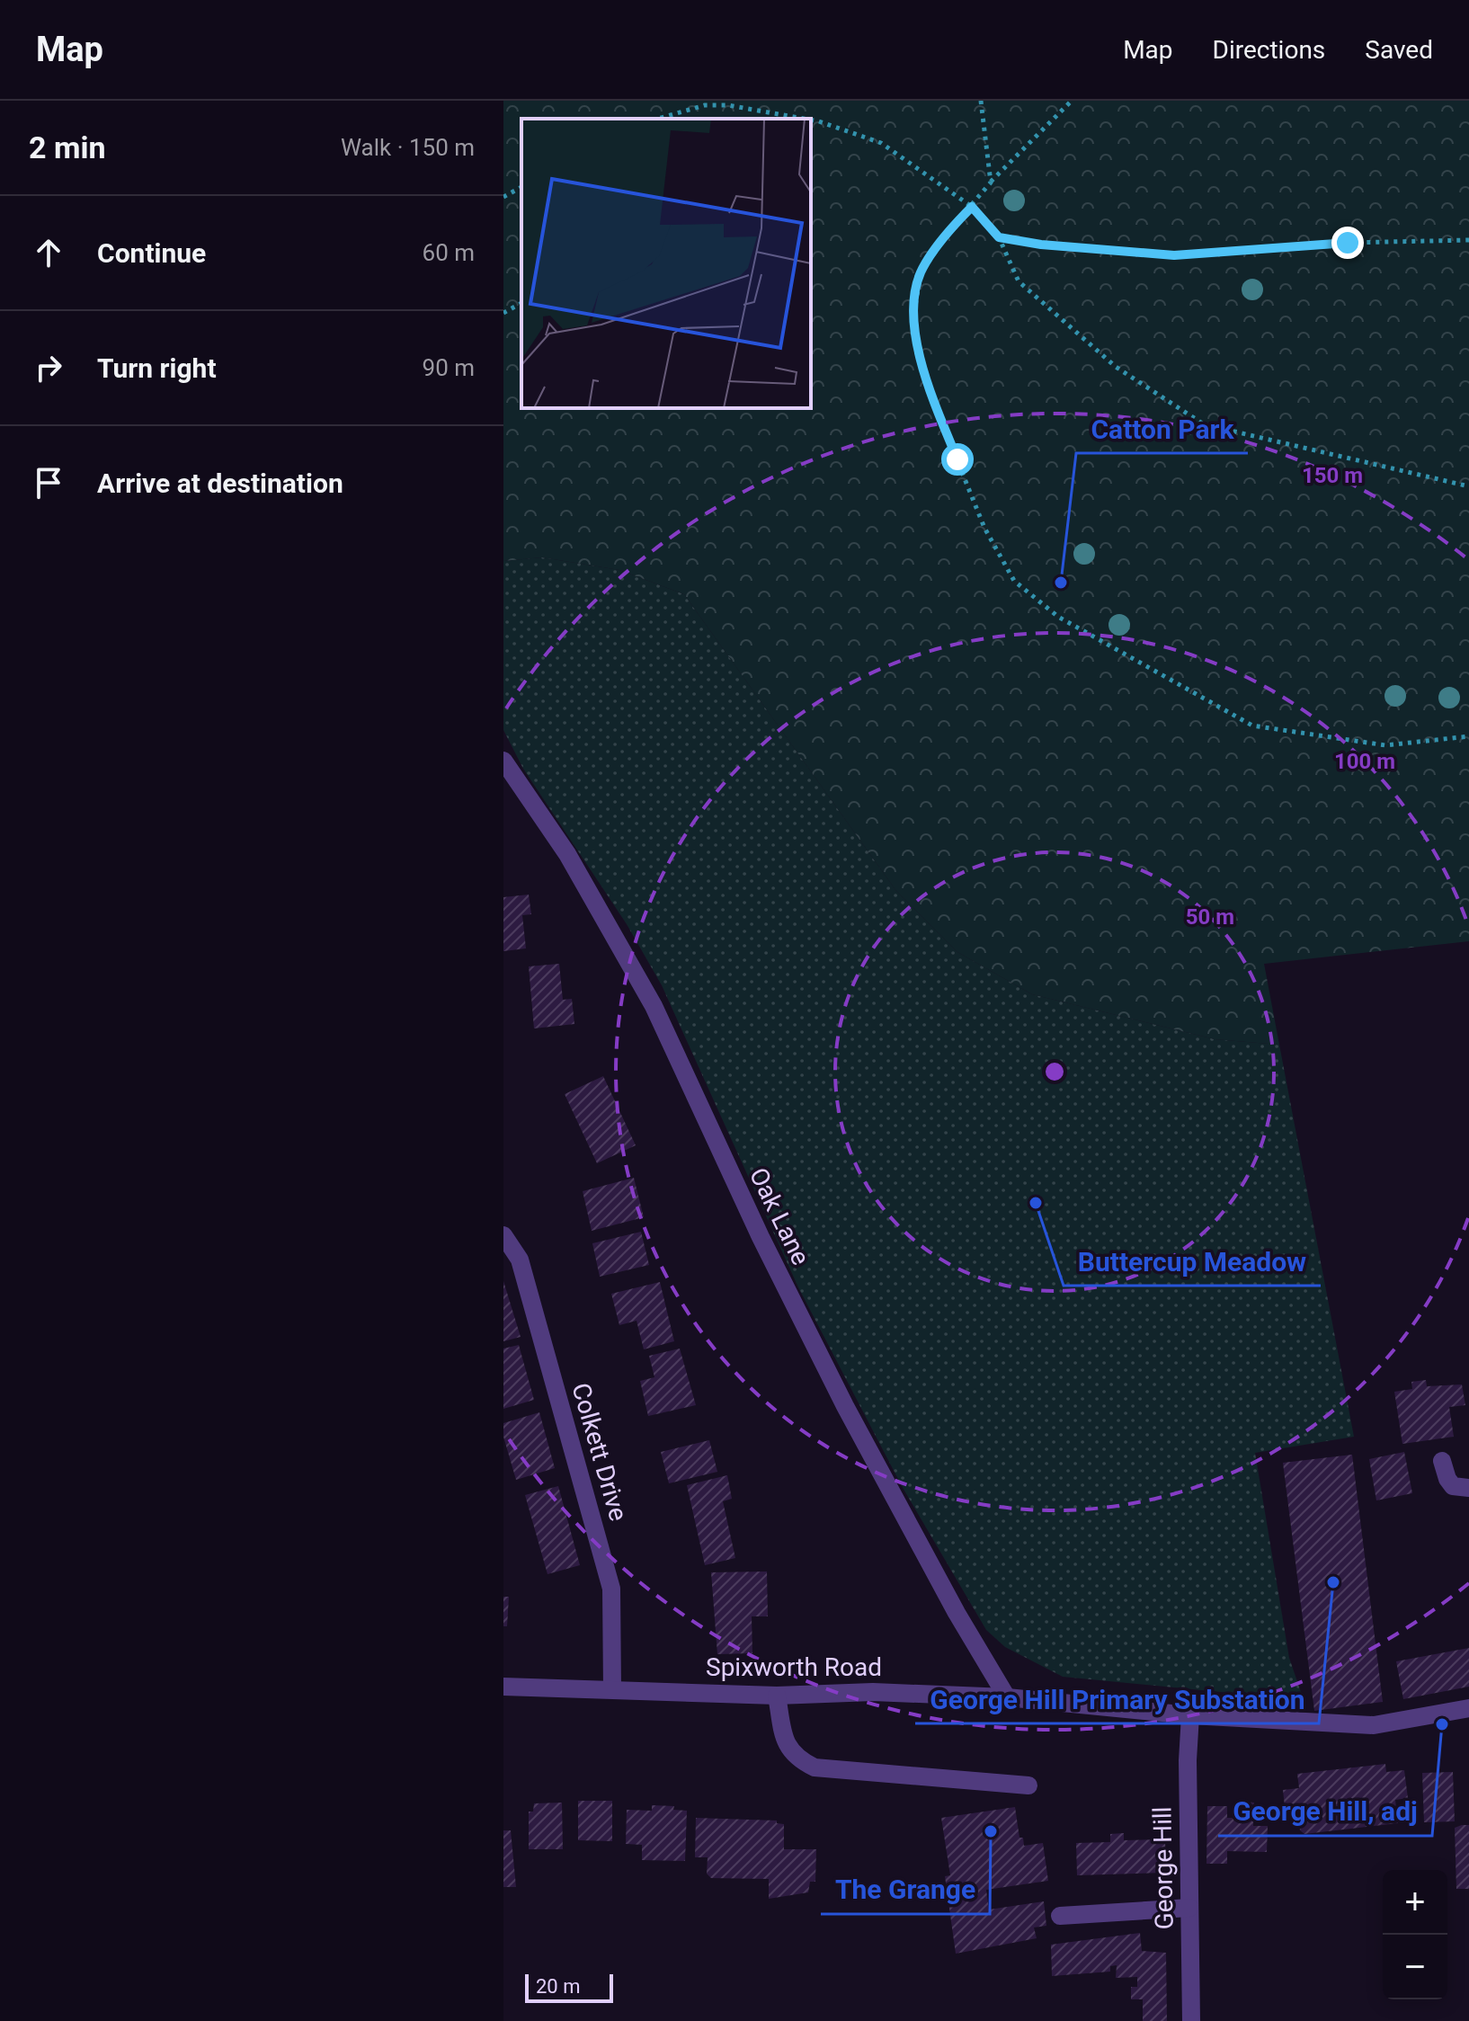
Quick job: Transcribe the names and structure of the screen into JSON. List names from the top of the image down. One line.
{"streets":{"street":["Oak Lane","Colkett Drive","Spixworth Road","George Hill"]},"crossings":[["Oak Lane","Spixworth Road"],["Colkett Drive","Spixworth Road"],["Spixworth Road","George Hill"]],"places":["Catton Park","Buttercup Meadow","George Hill Primary Substation","George Hill, adj","The Grange"],"scale_bar":"20 m","page":{"header":"Map","nav":["Map","Directions","Saved"],"heading":["2 min","Walk · 150 m"],"list":[["Continue","60 m"],["Turn right","90 m"],"Arrive at destination"],"map_buttons":["+","−"],"scale":"20 m"},"rings":["150 m","100 m","50 m"]}
